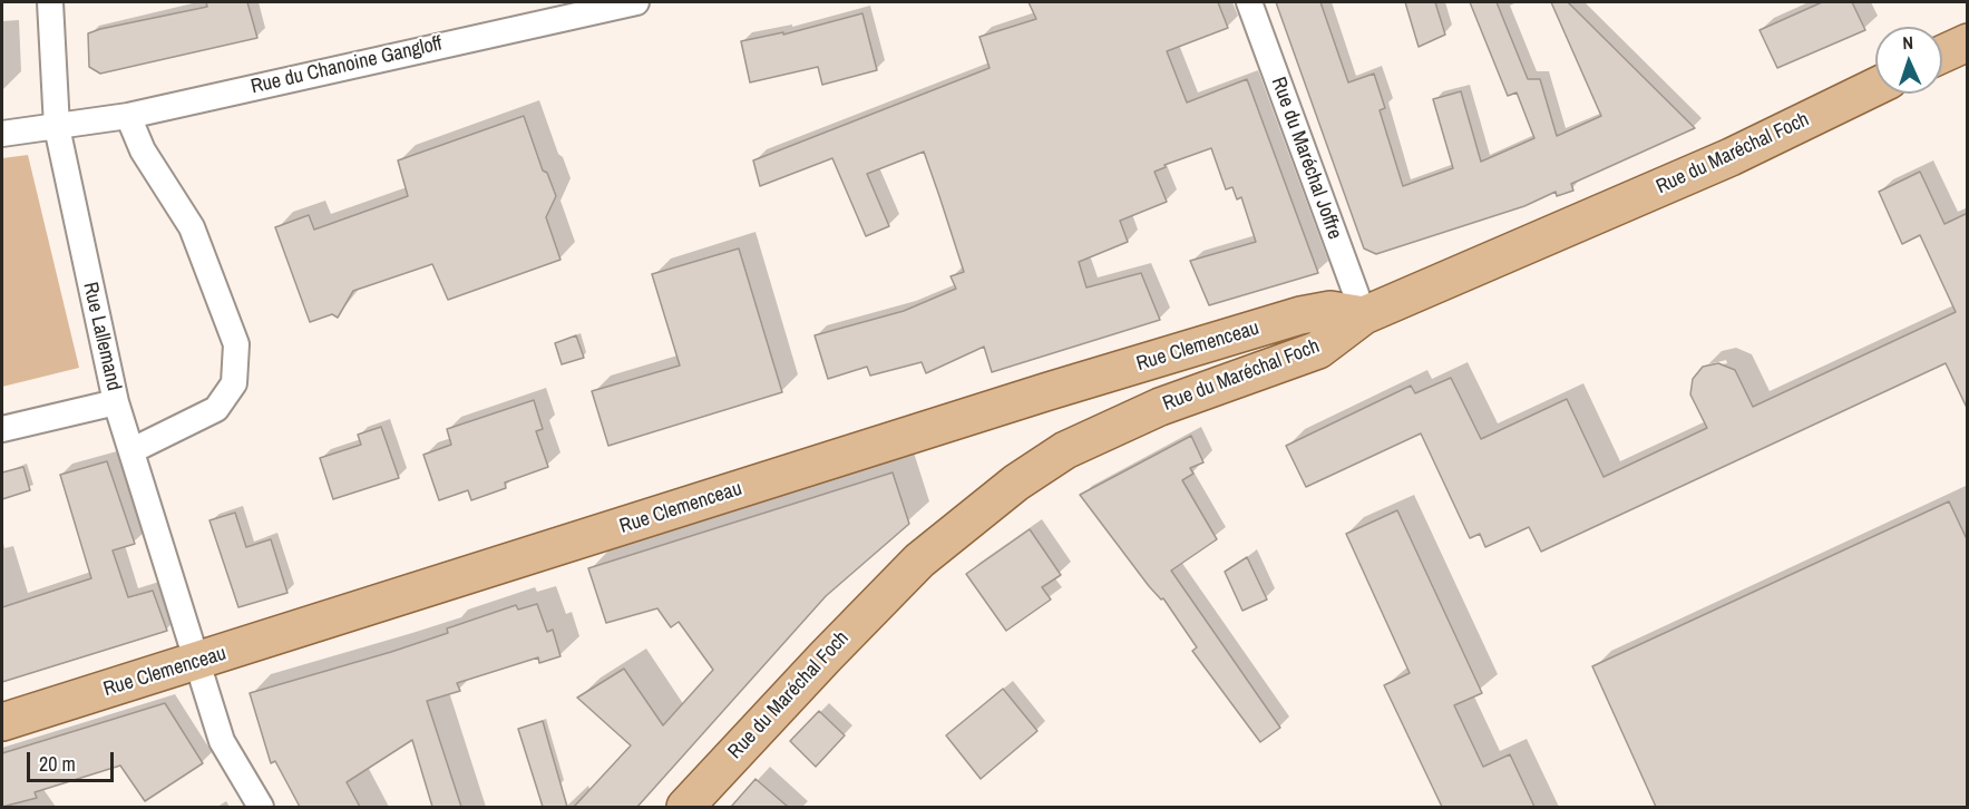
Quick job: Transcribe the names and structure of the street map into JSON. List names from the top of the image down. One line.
{"streets":{"main road":["Rue du Maréchal Foch","Rue Clemenceau"],"street":["Rue du Chanoine Gangloff","Rue du Maréchal Joffre","Rue Lallemand"]},"crossings":[["Rue du Chanoine Gangloff","Rue Lallemand"],["Rue du Maréchal Foch","Rue du Maréchal Joffre"],["Rue du Maréchal Foch","Rue Clemenceau"],["Rue du Maréchal Joffre","Rue Clemenceau"],["Rue Lallemand","Rue Clemenceau"]],"scale_bar":"20 m","north":"top"}
